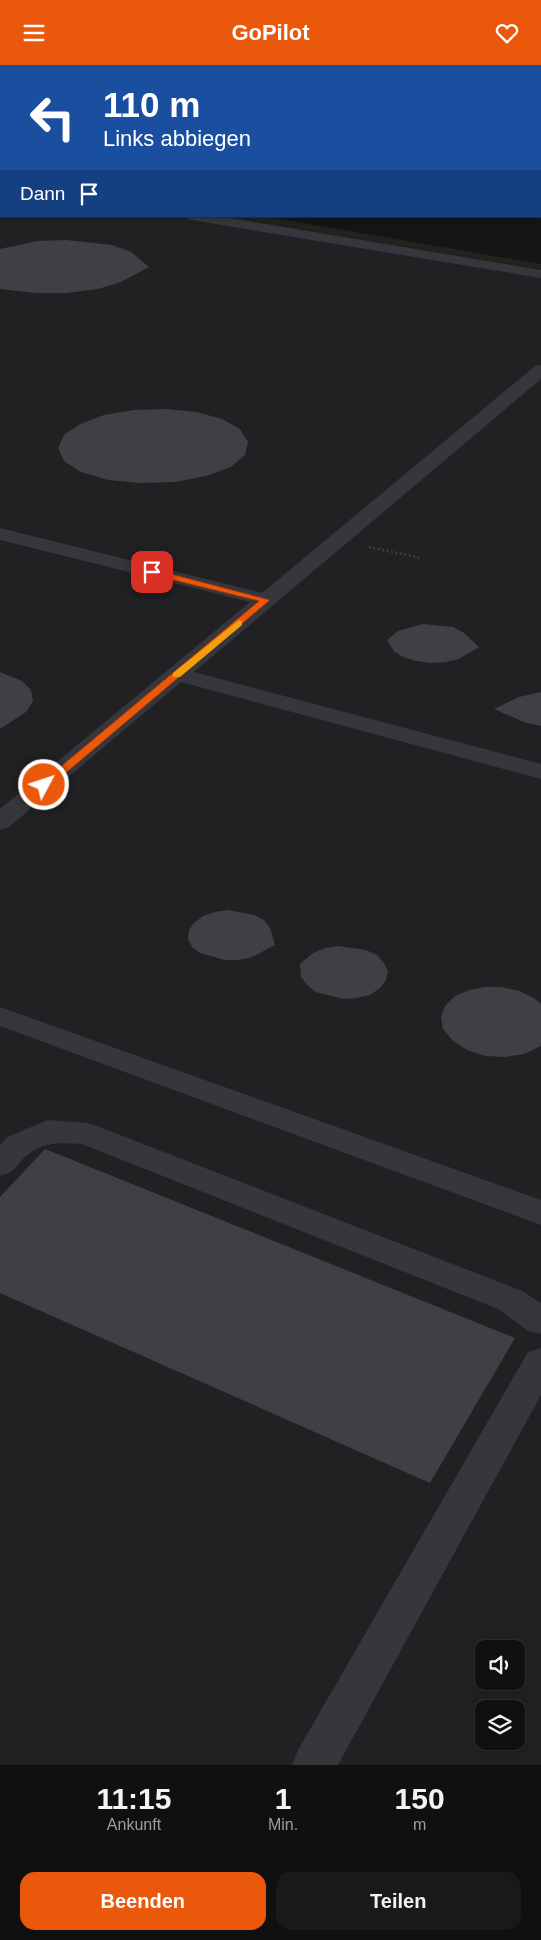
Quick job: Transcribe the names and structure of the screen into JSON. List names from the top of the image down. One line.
{"page":{"header":"GoPilot","turn":["110 m","Links abbiegen"],"then":"Dann","eta":["11:15","Ankunft","1","Min.","150","m"],"buttons":["Beenden","Teilen"]}}
